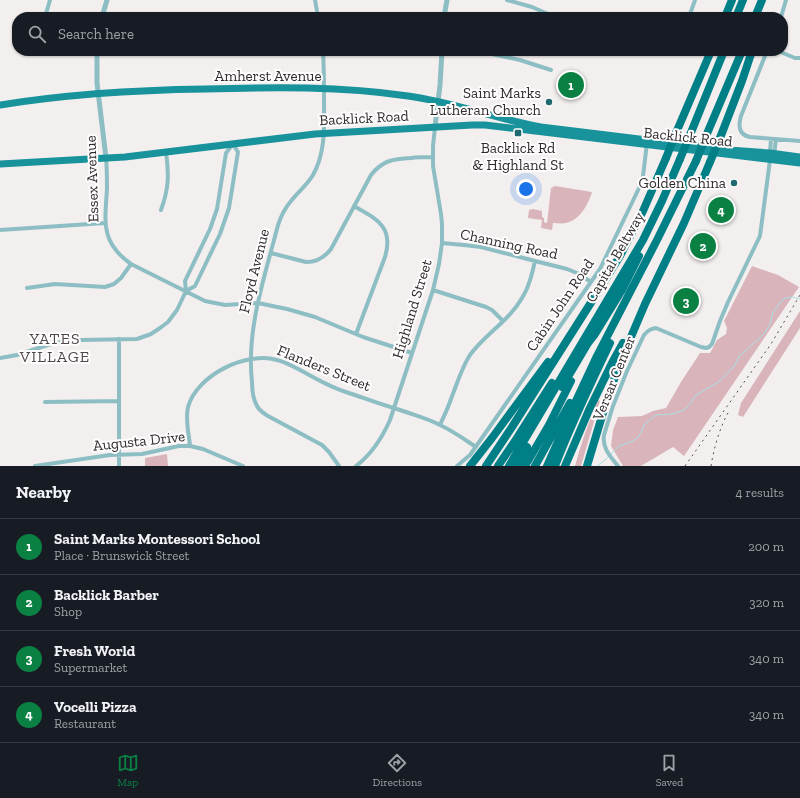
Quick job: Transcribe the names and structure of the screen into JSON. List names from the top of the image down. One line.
{"streets":{"highway":["Capital Beltway"],"main road":["Amherst Avenue","Backlick Road"],"street":["Essex Avenue","Channing Road","Floyd Avenue","Cabin John Road","Highland Street","Flanders Street","Versar Center","Augusta Drive"]},"crossings":[["Amherst Avenue","Backlick Road"],["Amherst Avenue","Essex Avenue"],["Amherst Avenue","Floyd Avenue"],["Amherst Avenue","Highland Street"],["Backlick Road","Essex Avenue"],["Backlick Road","Floyd Avenue"],["Backlick Road","Cabin John Road"],["Backlick Road","Highland Street"],["Backlick Road","Versar Center"],["Essex Avenue","Floyd Avenue"],["Essex Avenue","Highland Street"],["Channing Road","Cabin John Road"],["Channing Road","Highland Street"],["Floyd Avenue","Flanders Street"],["Cabin John Road","Flanders Street"],["Highland Street","Flanders Street"],["Flanders Street","Augusta Drive"]],"districts":["YATES VILLAGE"],"places":{"other":["Saint Marks Lutheran Church","Golden China"],"transit":["Backlick Rd & Highland St"]},"page":{"search":"Search here","pins":["1","4","2","3"],"heading":["Nearby","4 results"],"list":[{"mark":"1","name":"Saint Marks Montessori School","note":"Place · Brunswick Street","value":"200 m"},{"mark":"2","name":"Backlick Barber","note":"Shop","value":"320 m"},{"mark":"3","name":"Fresh World","note":"Supermarket","value":"340 m"},{"mark":"4","name":"Vocelli Pizza","note":"Restaurant","value":"340 m"}],"nav":["Map","Directions","Saved"]}}
